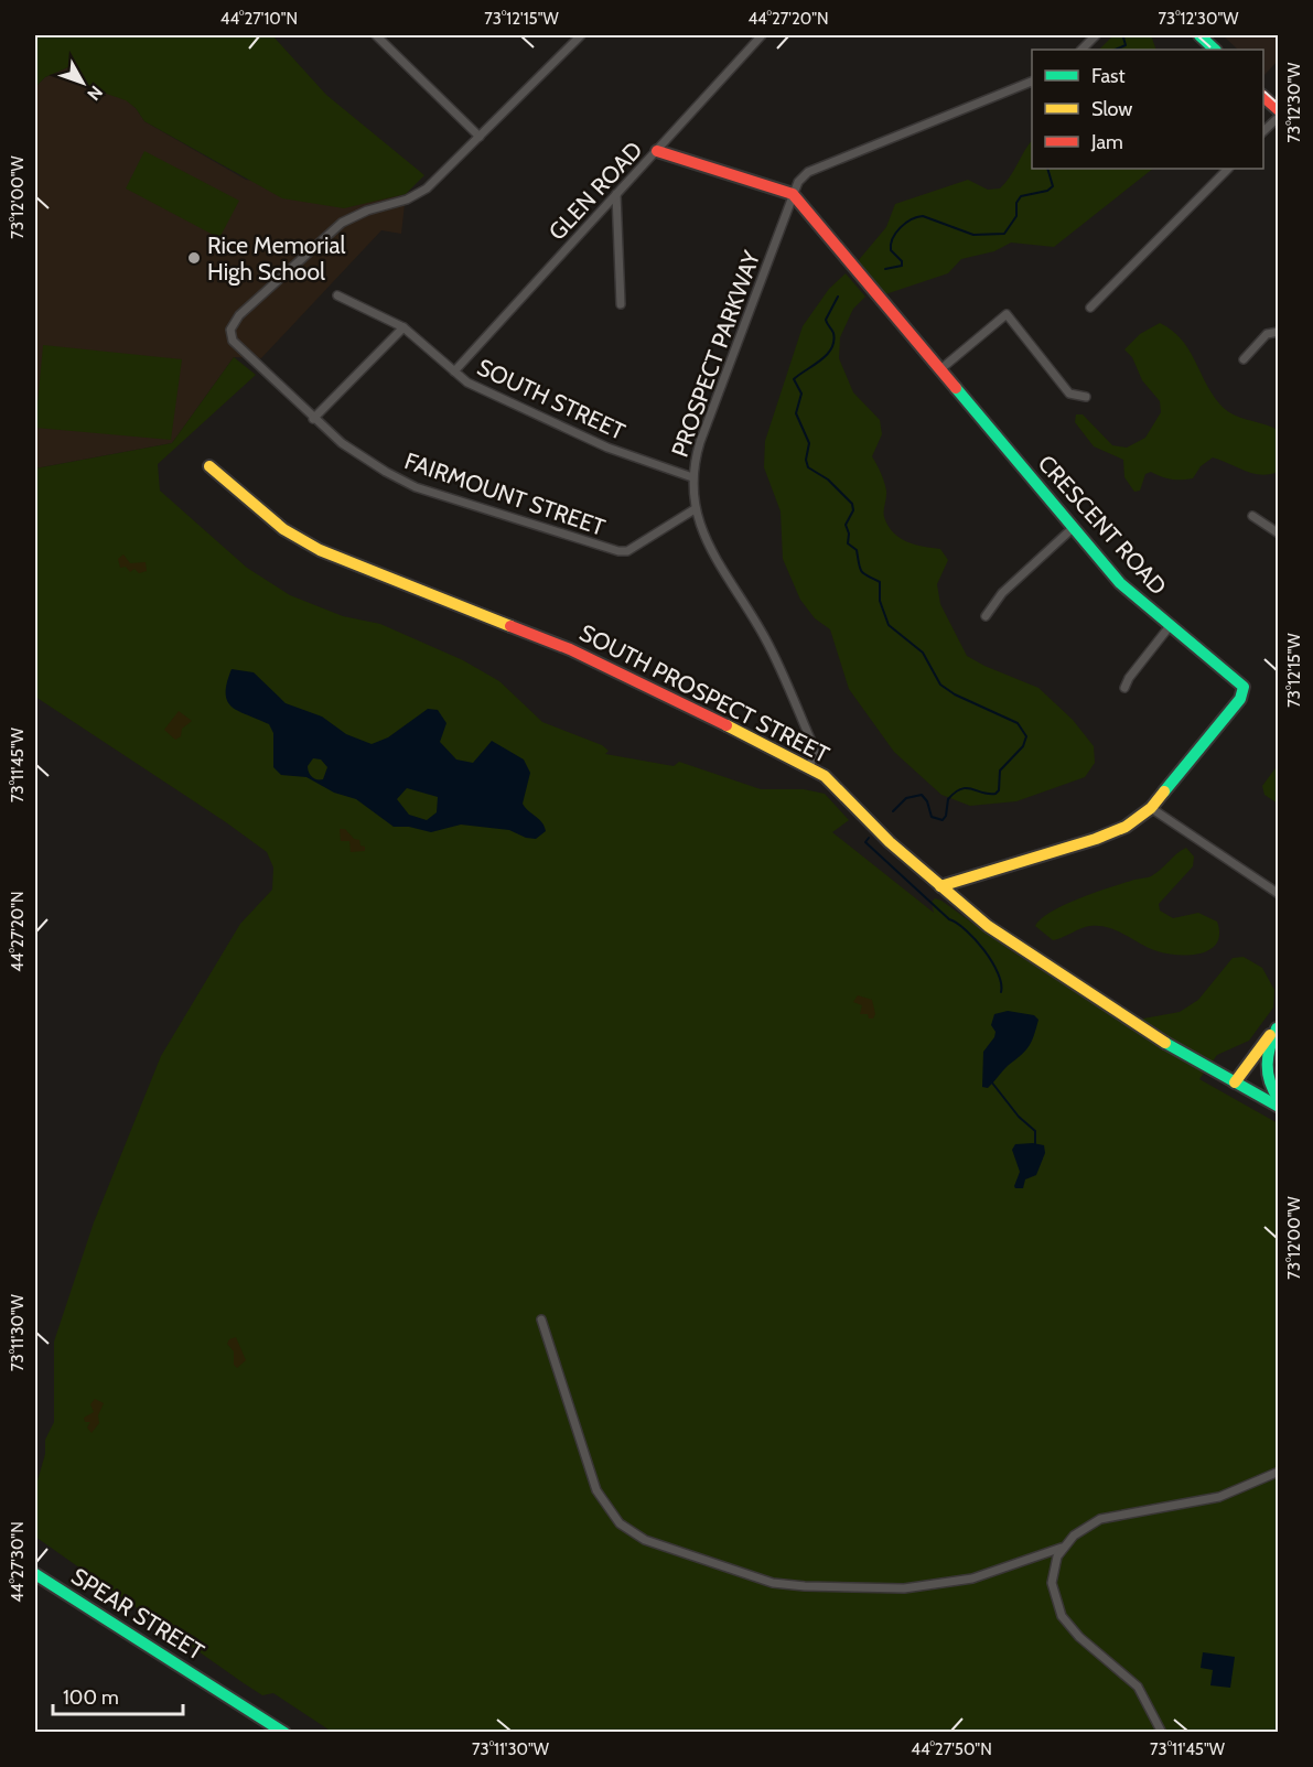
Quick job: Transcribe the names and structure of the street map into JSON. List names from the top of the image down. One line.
{"streets":{"street":["GLEN ROAD","PROSPECT PARKWAY","SOUTH STREET","FAIRMOUNT STREET","CRESCENT ROAD","SOUTH PROSPECT STREET","SPEAR STREET"]},"crossings":[["GLEN ROAD","SOUTH STREET"],["PROSPECT PARKWAY","SOUTH STREET"],["PROSPECT PARKWAY","FAIRMOUNT STREET"],["PROSPECT PARKWAY","CRESCENT ROAD"],["PROSPECT PARKWAY","SOUTH PROSPECT STREET"],["CRESCENT ROAD","SOUTH PROSPECT STREET"]],"places":["Rice Memorial High School"],"legend":["Fast","Slow","Jam"],"scale_bar":"100 m","north":"bottom right","coordinates":["44°27'10\"N","73°12'15\"W","44°27'20\"N","73°12'30\"W","73°12'00\"W","73°11'45\"W","73°11'30\"W","44°27'30\"N","44°27'50\"N"]}
